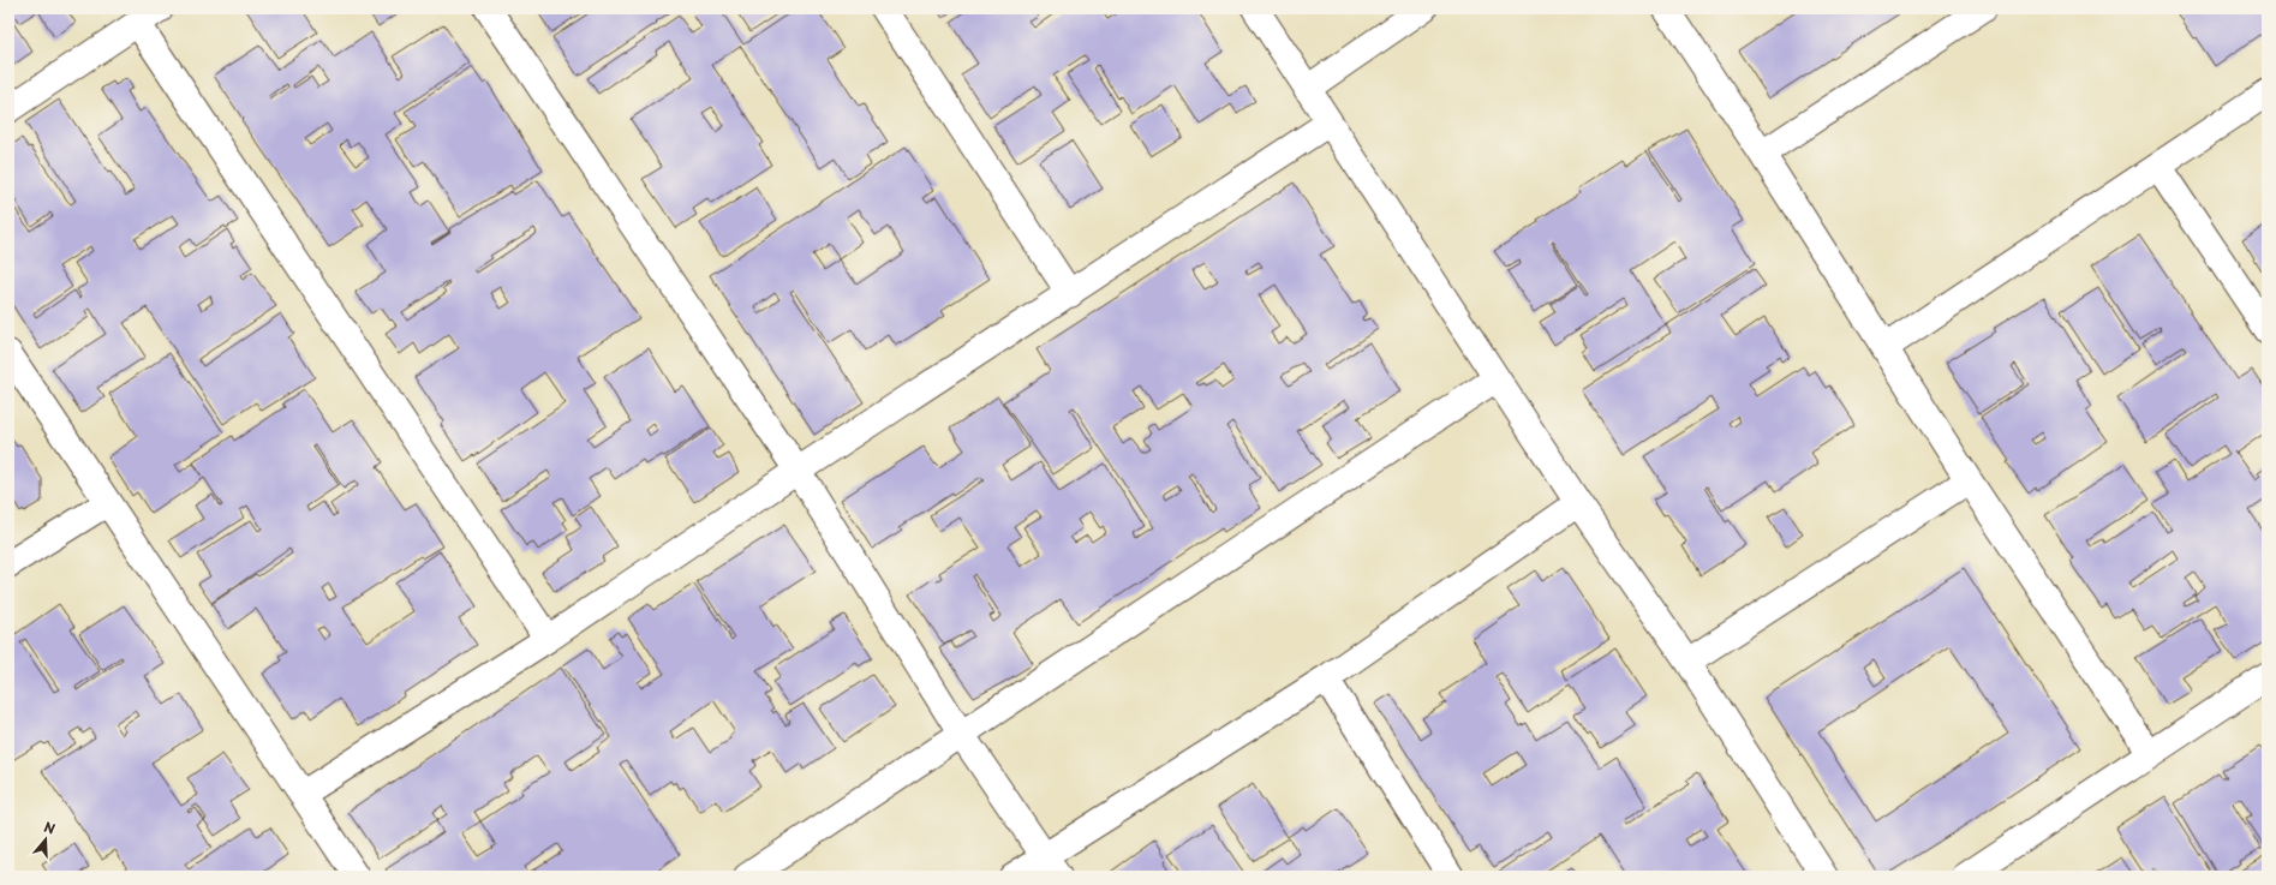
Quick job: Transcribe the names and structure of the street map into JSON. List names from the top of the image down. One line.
{"north":"top"}
